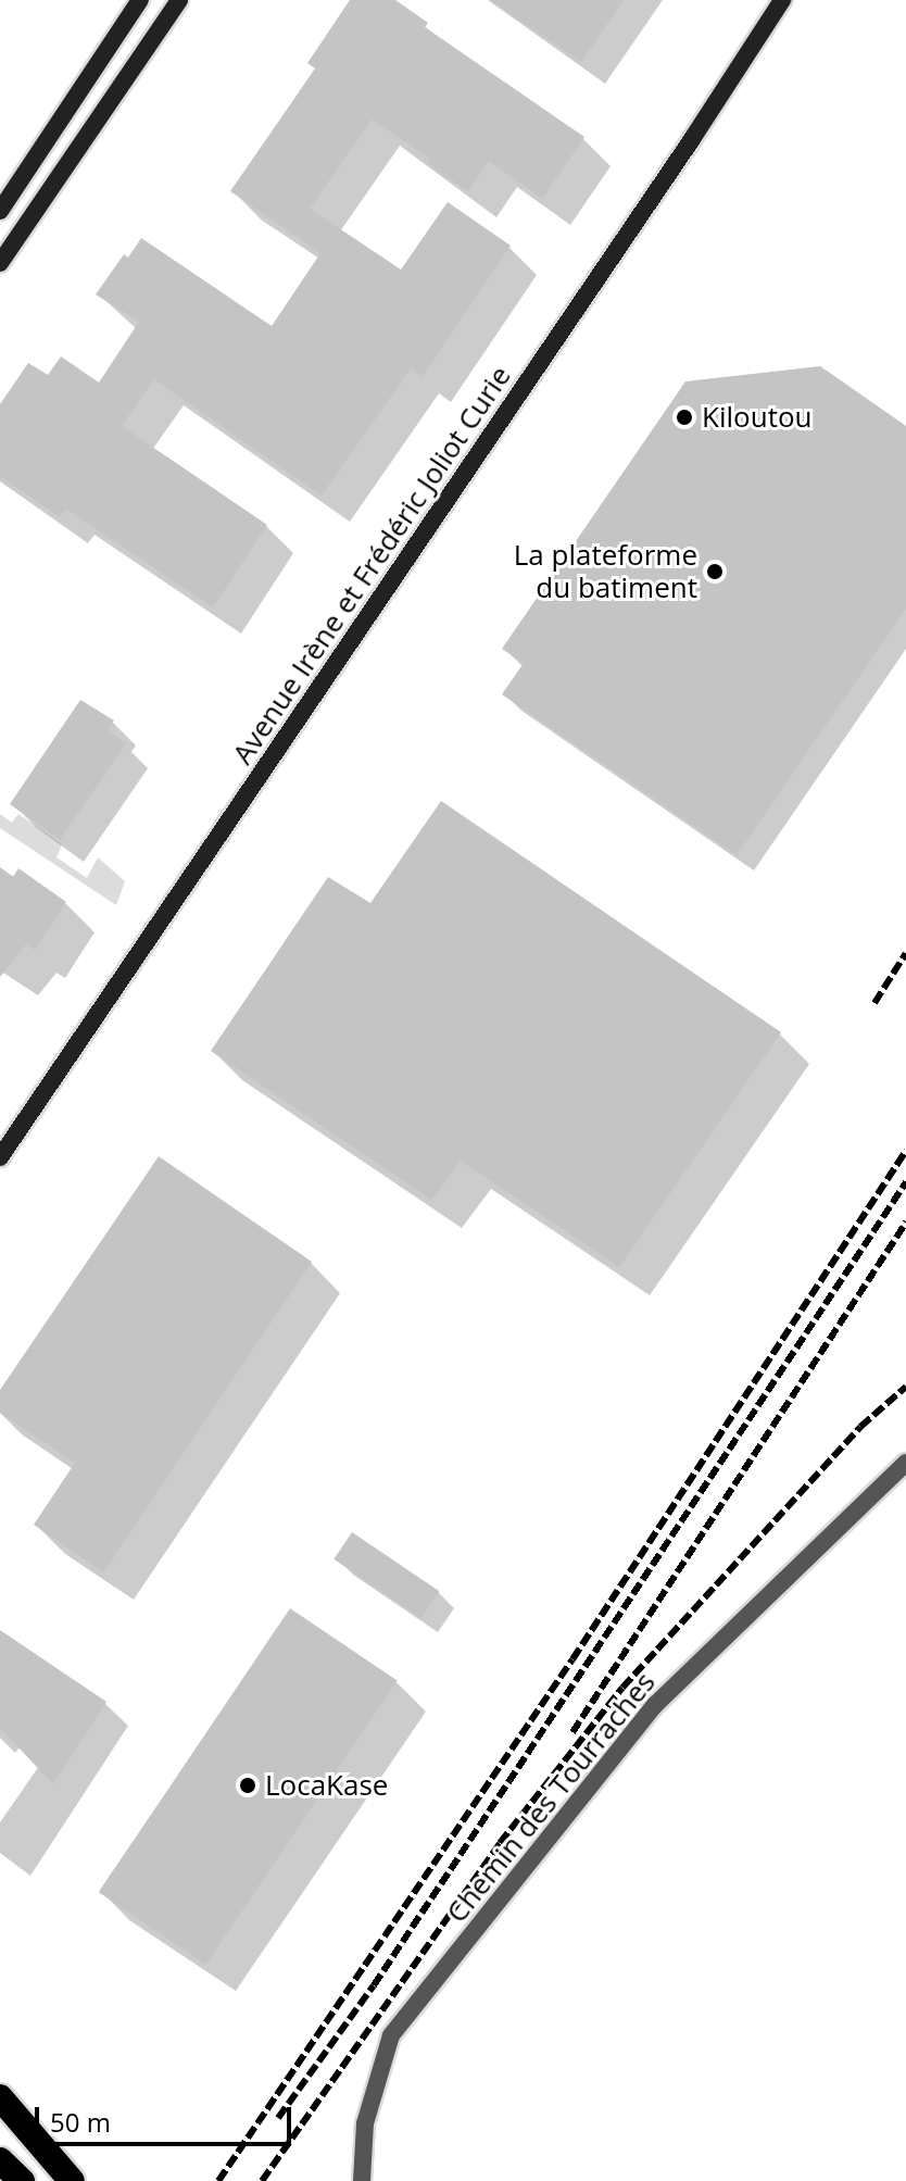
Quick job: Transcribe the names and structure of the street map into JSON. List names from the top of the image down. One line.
{"streets":{"street":["Avenue Irène et Frédéric Joliot Curie","Chemin des Tourraches"]},"places":["Kiloutou","La plateforme du batiment","LocaKase"],"scale_bar":"50 m"}
